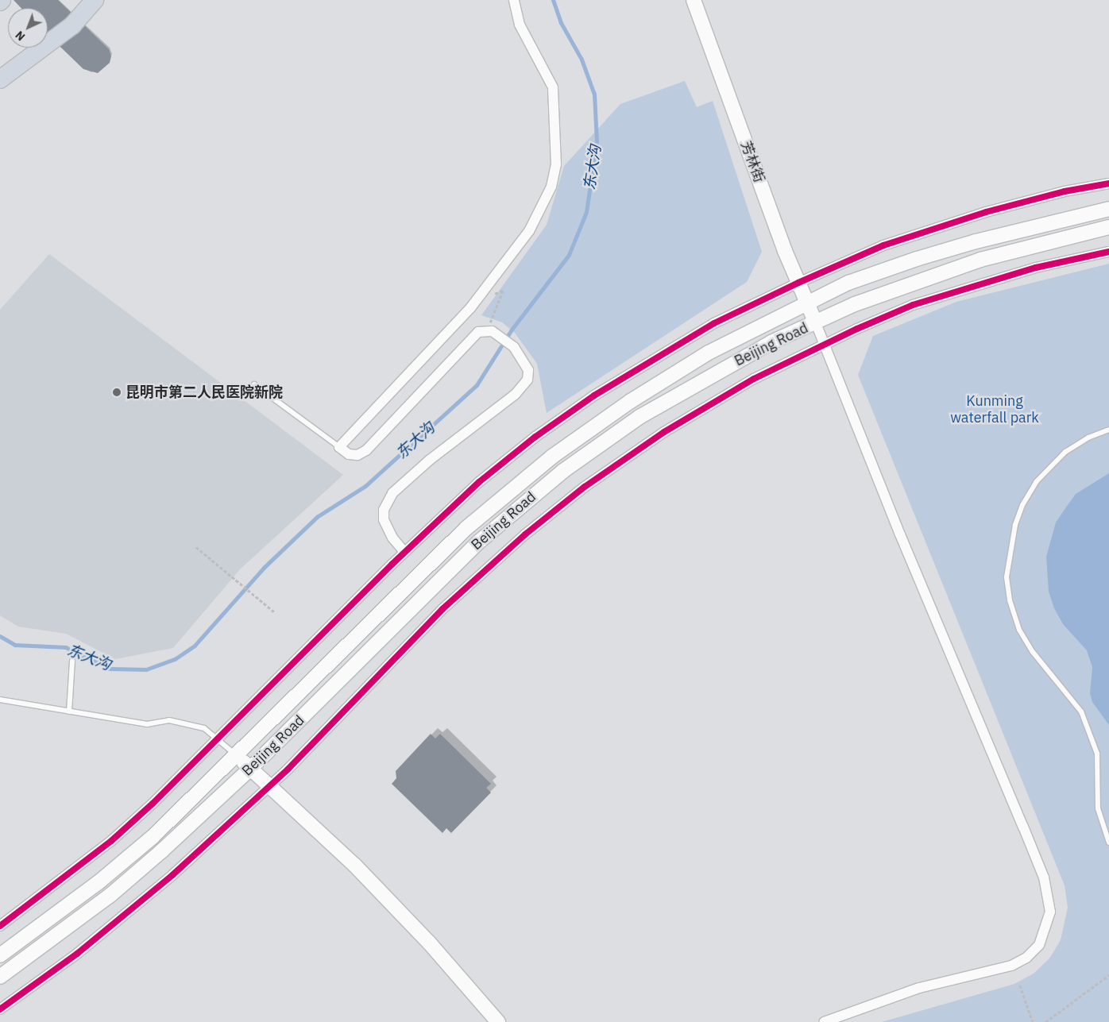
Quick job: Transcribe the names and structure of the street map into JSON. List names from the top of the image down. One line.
{"streets":{"main road":["芳林街","Beijing Road"]},"crossings":[["芳林街","Beijing Road"]],"water":["东大沟"],"parks":["Kunming waterfall park"],"places":["昆明市第二人民医院新院"],"north":"bottom left"}
